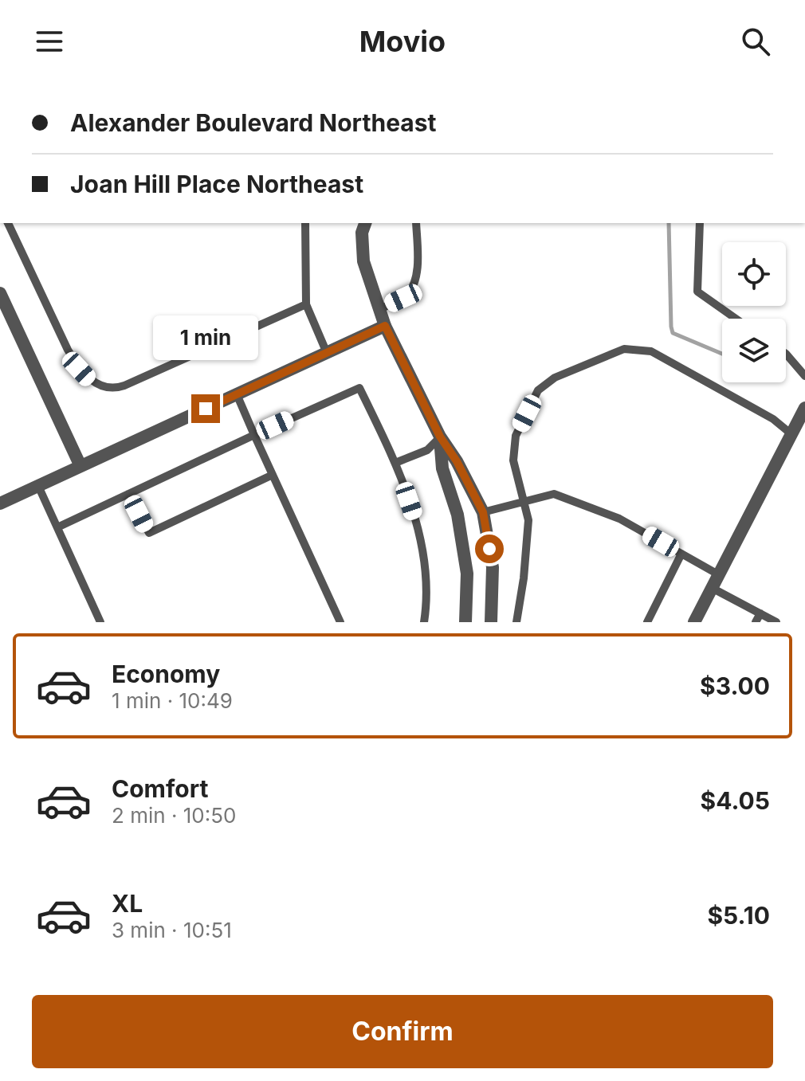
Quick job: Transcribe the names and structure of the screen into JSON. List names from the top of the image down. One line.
{"page":{"header":"Movio","banner":["Alexander Boulevard Northeast","Joan Hill Place Northeast"],"bubble":"1 min","list":[{"name":"Economy","note":"1 min · 10:49","value":"$3.00"},{"name":"Comfort","note":"2 min · 10:50","value":"$4.05"},{"name":"XL","note":"3 min · 10:51","value":"$5.10"}],"buttons":"Confirm"}}
